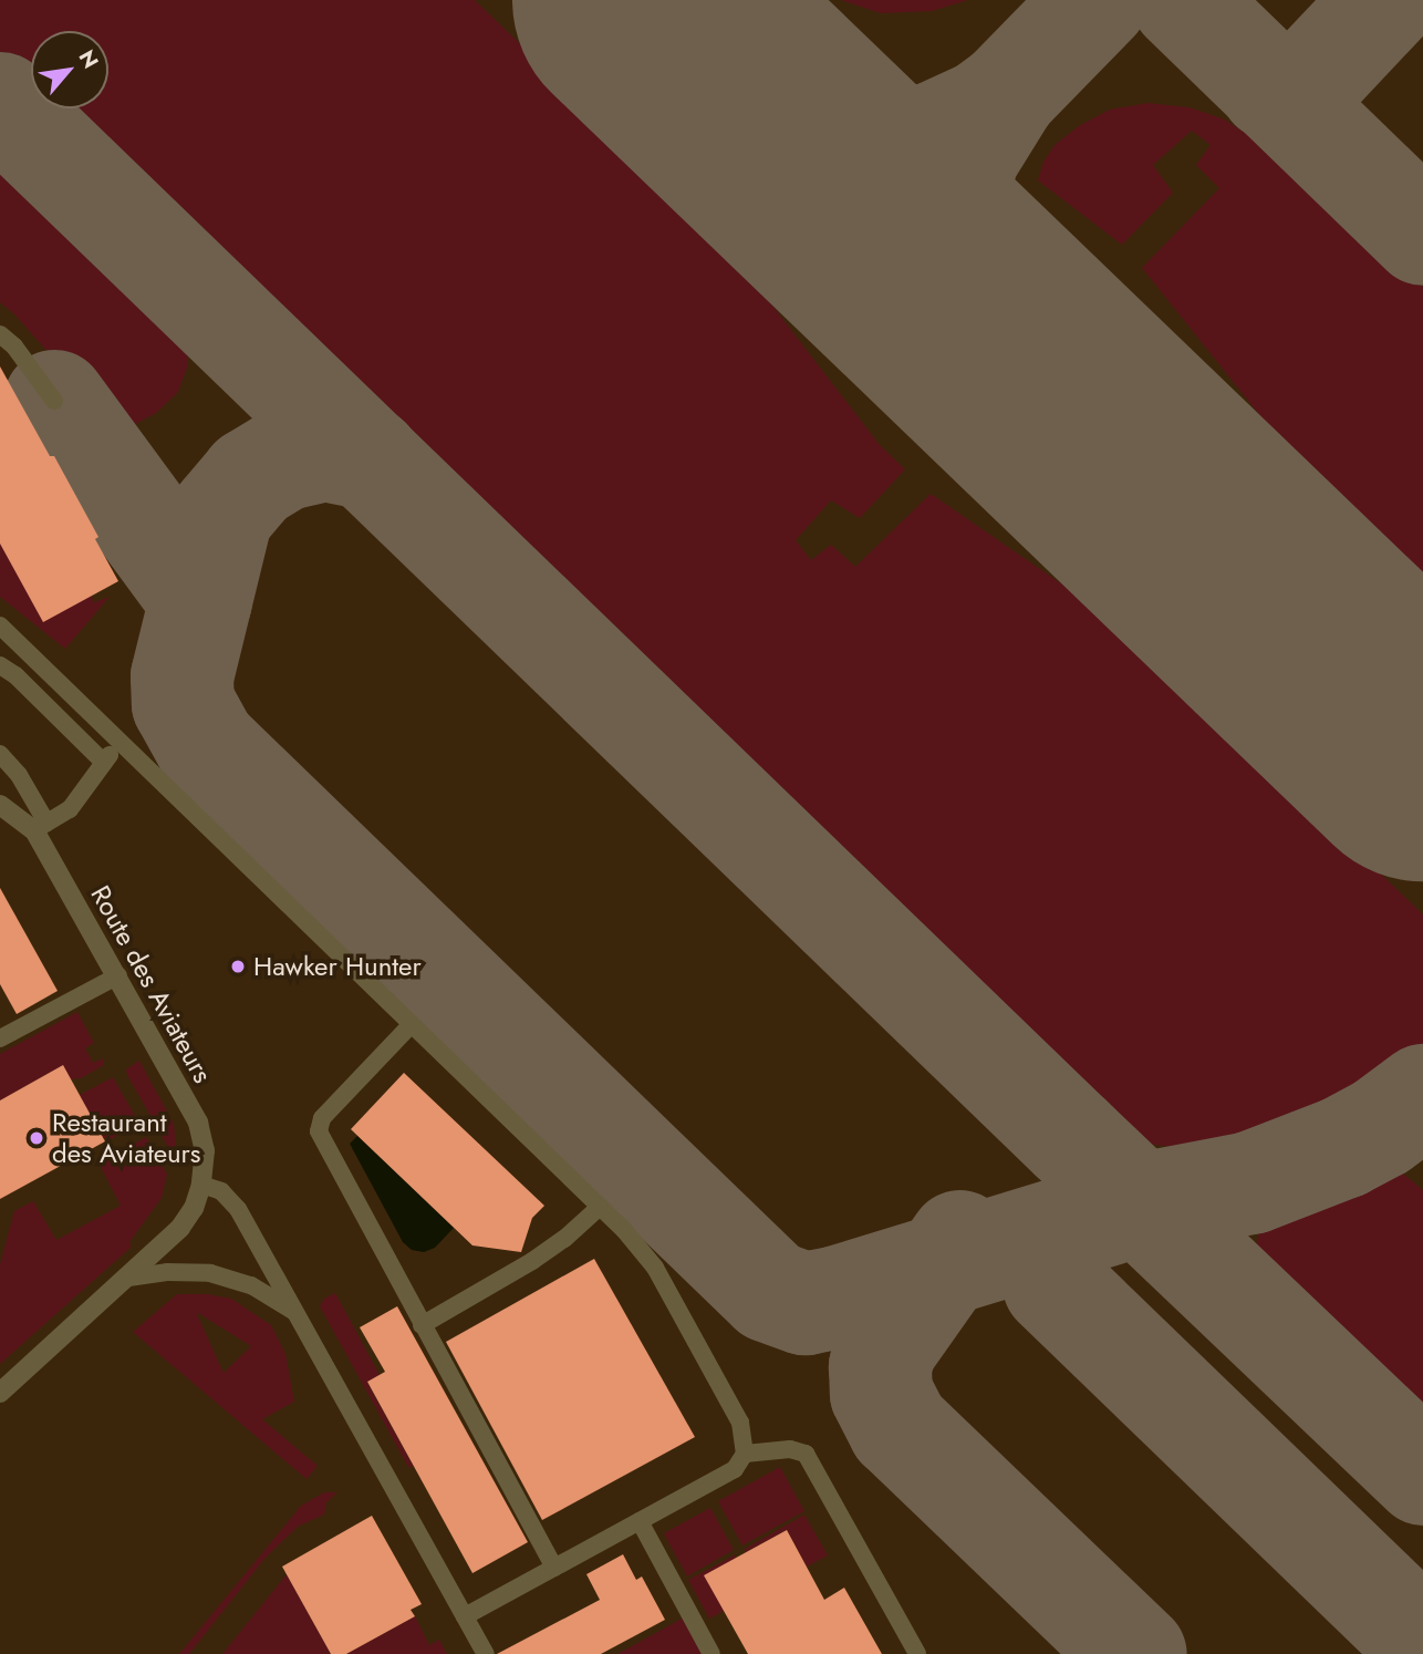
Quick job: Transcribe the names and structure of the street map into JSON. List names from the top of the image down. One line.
{"streets":{"street":["Route des Aviateurs"]},"places":["Hawker Hunter","Restaurant des Aviateurs"],"north":"top right"}
